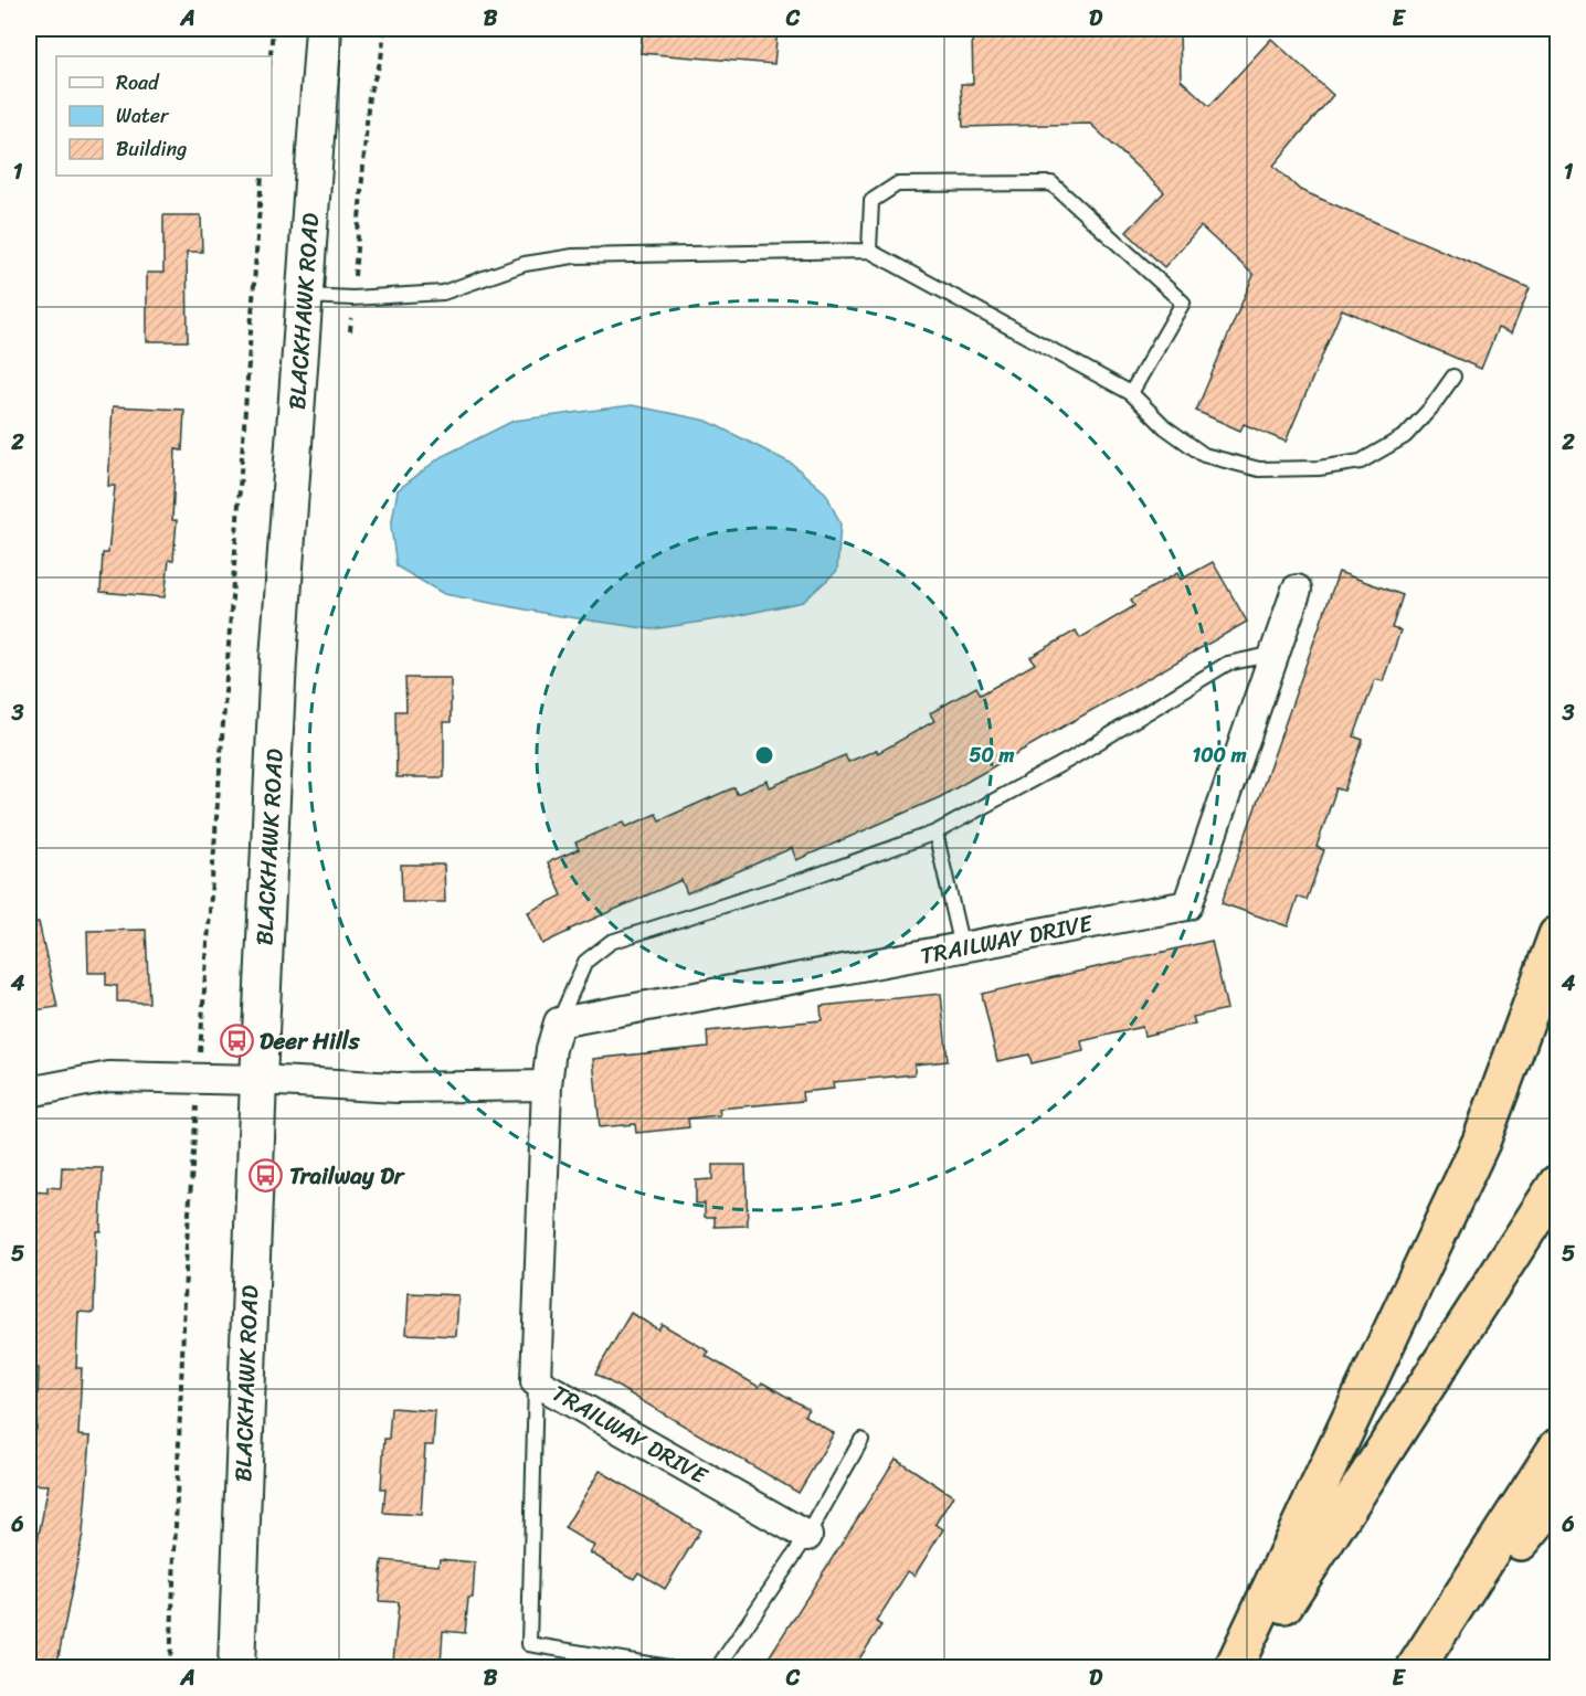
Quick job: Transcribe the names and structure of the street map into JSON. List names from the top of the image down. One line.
{"streets":{"street":["BLACKHAWK ROAD","TRAILWAY DRIVE"]},"places":{"bus stop":["Deer Hills","Trailway Dr"]},"legend":["Road","Water","Building"],"grid":{"columns":["A","B","C","D","E"],"rows":["1","2","3","4","5","6"]},"rings":["50 m","100 m"]}
